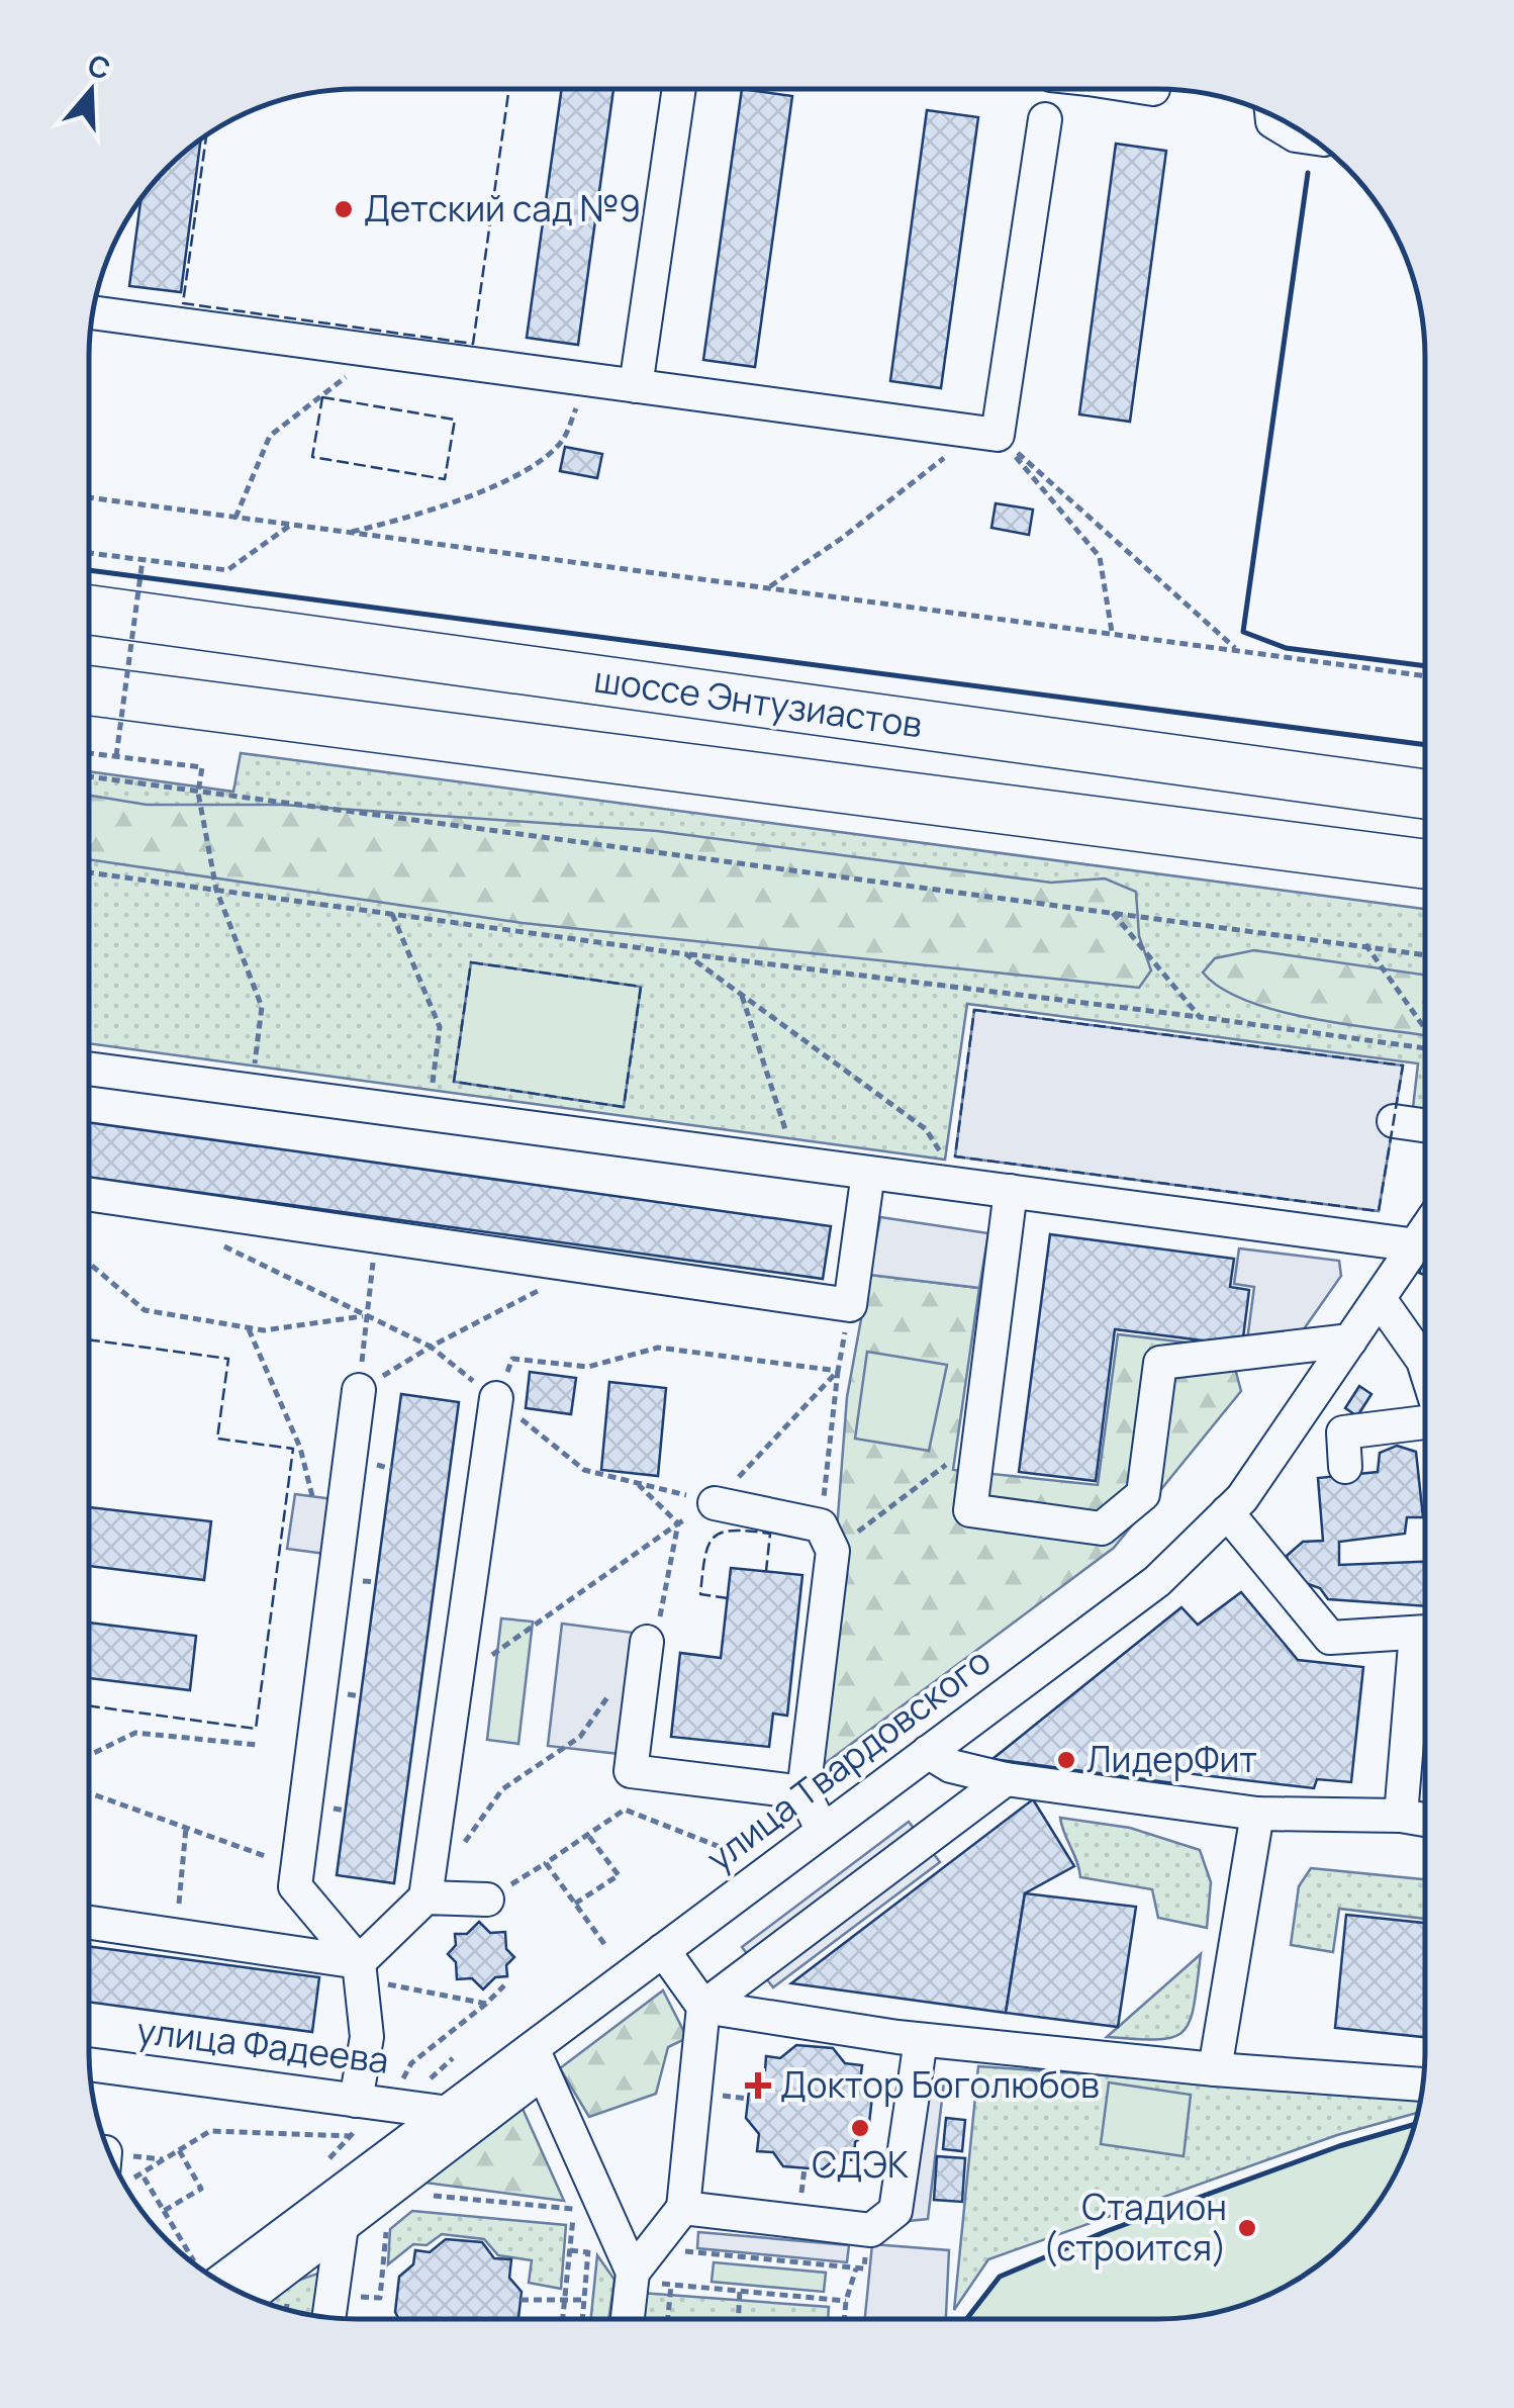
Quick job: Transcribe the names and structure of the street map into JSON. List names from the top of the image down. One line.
{"streets":{"highway":["шоссе Энтузиастов"],"street":["улица Твардовского","улица Фадеева"]},"crossings":[["улица Твардовского","улица Фадеева"]],"places":{"other":["Детский сад №9","ЛидерФит","СДЭК","Стадион (строится)"],"health":["Доктор Боголюбов"]},"north":"top"}
